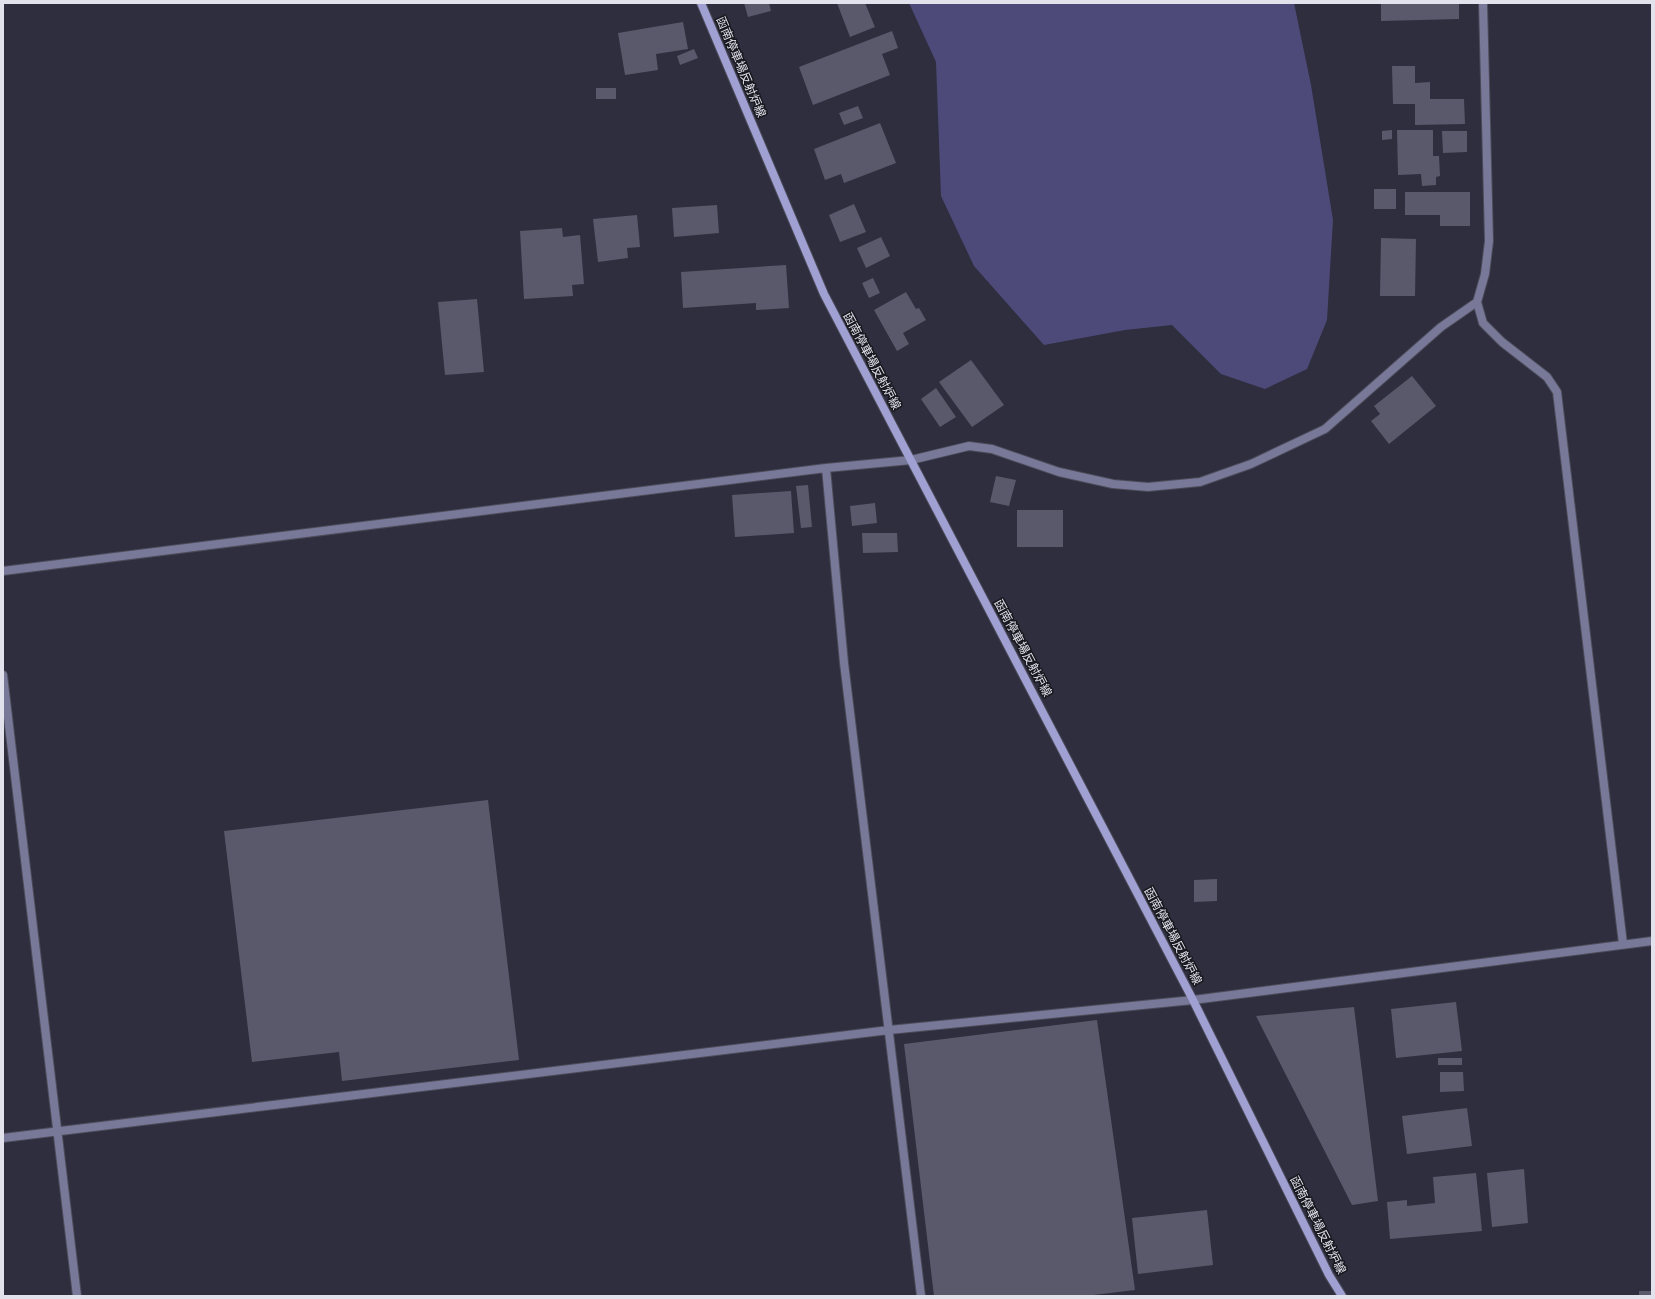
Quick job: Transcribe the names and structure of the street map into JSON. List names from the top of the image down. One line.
{"streets":{"main road":["函南停車場反射炉線"]}}
